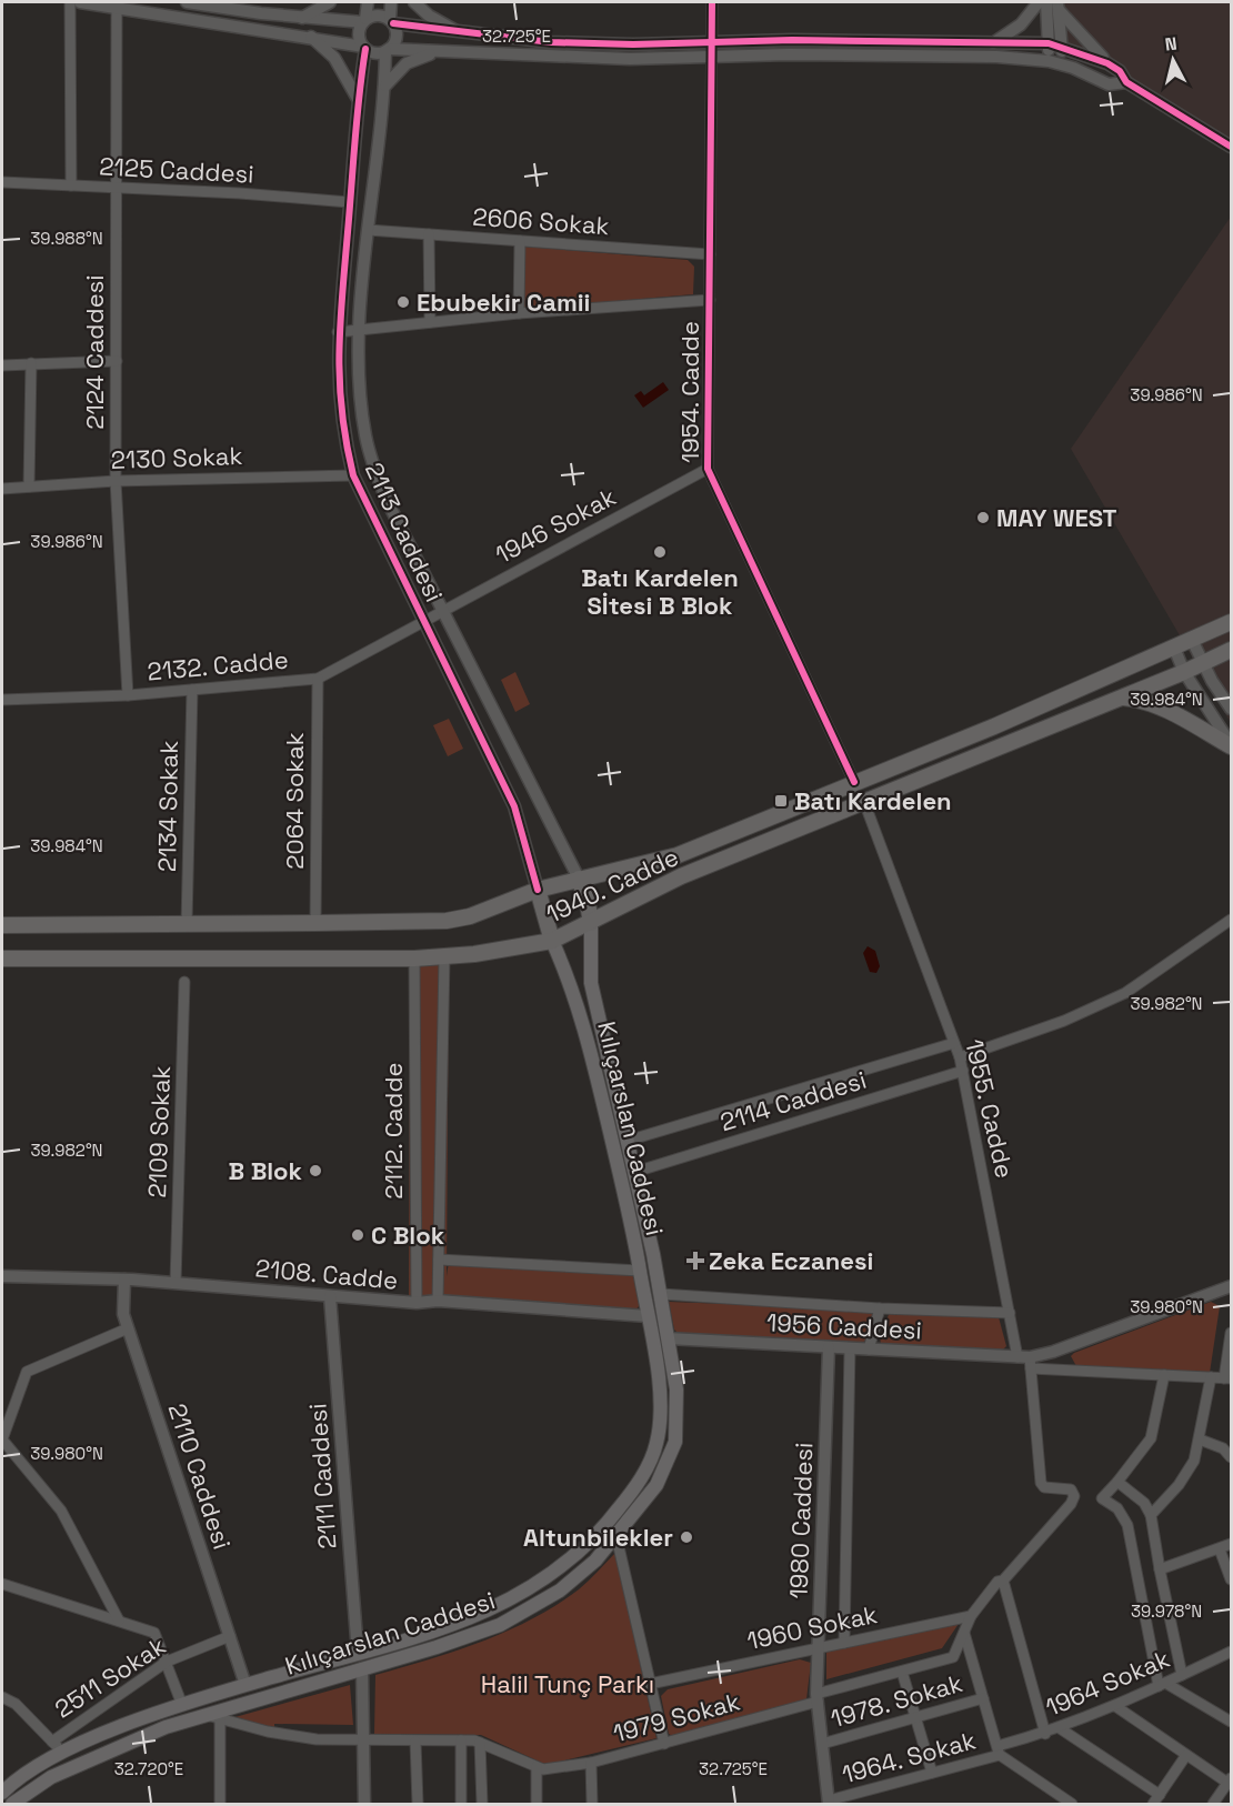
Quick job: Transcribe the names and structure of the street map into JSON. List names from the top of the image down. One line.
{"streets":{"main road":["1940. Cadde","Kılıçarslan Caddesi"],"street":["2125 Caddesi","2606 Sokak","2124 Caddesi","1954. Cadde","2130 Sokak","1946 Sokak","2113 Caddesi","2132. Cadde","2064 Sokak","2134 Sokak","2114 Caddesi","1955. Cadde","2112. Cadde","2109 Sokak","2108. Cadde","1956 Caddesi","2110 Caddesi","2111 Caddesi","1980 Caddesi","1960 Sokak","2511 Sokak","1964 Sokak","1978. Sokak","1979 Sokak","1964. Sokak"]},"crossings":[["2125 Caddesi","2124 Caddesi"],["2125 Caddesi","2113 Caddesi"],["2606 Sokak","1954. Cadde"],["2606 Sokak","2113 Caddesi"],["2124 Caddesi","2130 Sokak"],["2124 Caddesi","2132. Cadde"],["1954. Cadde","1946 Sokak"],["1954. Cadde","1940. Cadde"],["2130 Sokak","2113 Caddesi"],["1946 Sokak","2113 Caddesi"],["1946 Sokak","2132. Cadde"],["2113 Caddesi","2132. Cadde"],["2113 Caddesi","1940. Cadde"],["2132. Cadde","2064 Sokak"],["2132. Cadde","2134 Sokak"],["2064 Sokak","1940. Cadde"],["2134 Sokak","1940. Cadde"],["1940. Cadde","1955. Cadde"],["1940. Cadde","Kılıçarslan Caddesi"],["1940. Cadde","2112. Cadde"],["2114 Caddesi","1955. Cadde"],["2114 Caddesi","Kılıçarslan Caddesi"],["1955. Cadde","1956 Caddesi"],["1955. Cadde","1979 Sokak"],["Kılıçarslan Caddesi","2108. Cadde"],["Kılıçarslan Caddesi","1956 Caddesi"],["Kılıçarslan Caddesi","2110 Caddesi"],["Kılıçarslan Caddesi","2111 Caddesi"],["Kılıçarslan Caddesi","2511 Sokak"],["Kılıçarslan Caddesi","1979 Sokak"],["2112. Cadde","2108. Cadde"],["2109 Sokak","2108. Cadde"],["2108. Cadde","2110 Caddesi"],["2108. Cadde","2111 Caddesi"],["1956 Caddesi","1980 Caddesi"],["1956 Caddesi","1979 Sokak"],["2110 Caddesi","2511 Sokak"],["1980 Caddesi","1960 Sokak"],["1980 Caddesi","1978. Sokak"],["1980 Caddesi","1979 Sokak"],["1980 Caddesi","1964. Sokak"],["1960 Sokak","1979 Sokak"],["1964 Sokak","1964. Sokak"]],"parks":["Halil Tunç Parkı"],"places":{"other":["Ebubekir Camii","MAY WEST","Batı Kardelen Sİtesi B Blok","B Blok","C Blok","Altunbilekler"],"transit":["Batı Kardelen"],"health":["Zeka Eczanesi"]},"north":"top","coordinates":["32.725°E","39.988°N","39.986°N","39.984°N","39.982°N","39.980°N","39.978°N","32.720°E"]}
